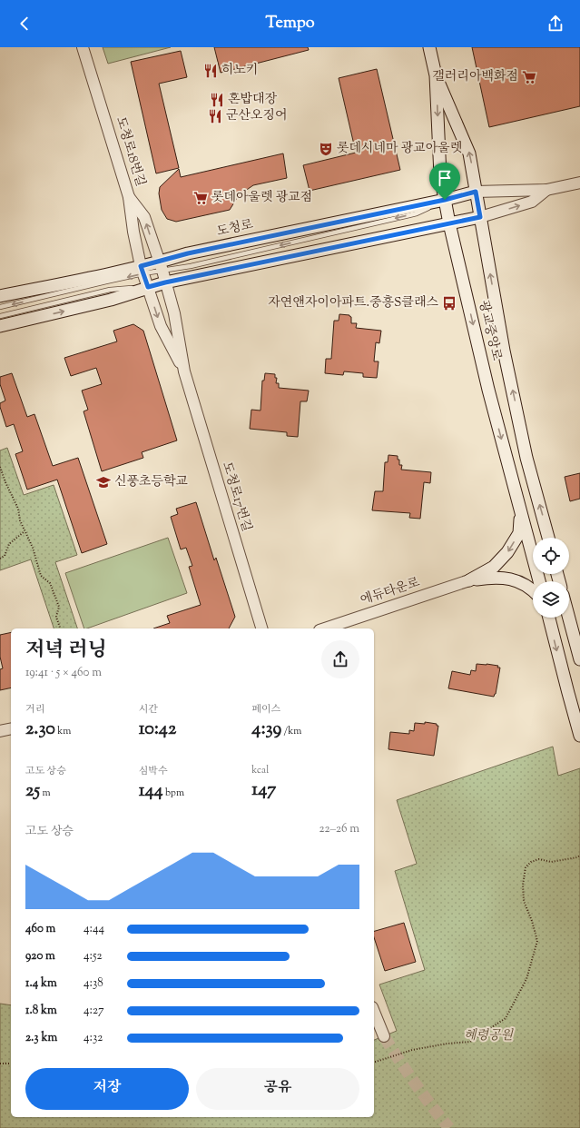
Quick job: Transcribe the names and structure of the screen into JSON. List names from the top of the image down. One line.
{"streets":{"main road":["도청로","광교중앙로"],"street":["도청로18번길","도청로17번길","에듀타운로"]},"crossings":[["도청로18번길","도청로"],["도청로18번길","도청로17번길"],["도청로","광교중앙로"],["도청로","도청로17번길"]],"parks":["혜령공원"],"places":{"restaurant":["히노키","혼밥대장","군산오징어"],"supermarket":["갤러리아백화점","롯데아울렛 광교점"],"theatre":["롯데시네마 광교아울렛"],"bus stop":["자연앤자이아파트.중흥S클래스"],"school or university":["신풍초등학교"]},"page":{"header":"Tempo","heading":["저녁 러닝","19:41 · 5 × 460 m"],"stats":[["거리","2.30 km"],["시간","10:42"],["페이스","4:39 /km"],["고도 상승","25 m"],["심박수","144 bpm"],["kcal","147"]],"chart":["고도 상승","22–26 m"],"list":[{"name":"460 m","note":"4:44"},{"name":"920 m","note":"4:52"},{"name":"1.4 km","note":"4:38"},{"name":"1.8 km","note":"4:27"},{"name":"2.3 km","note":"4:32"}],"buttons":["저장","공유"]}}
